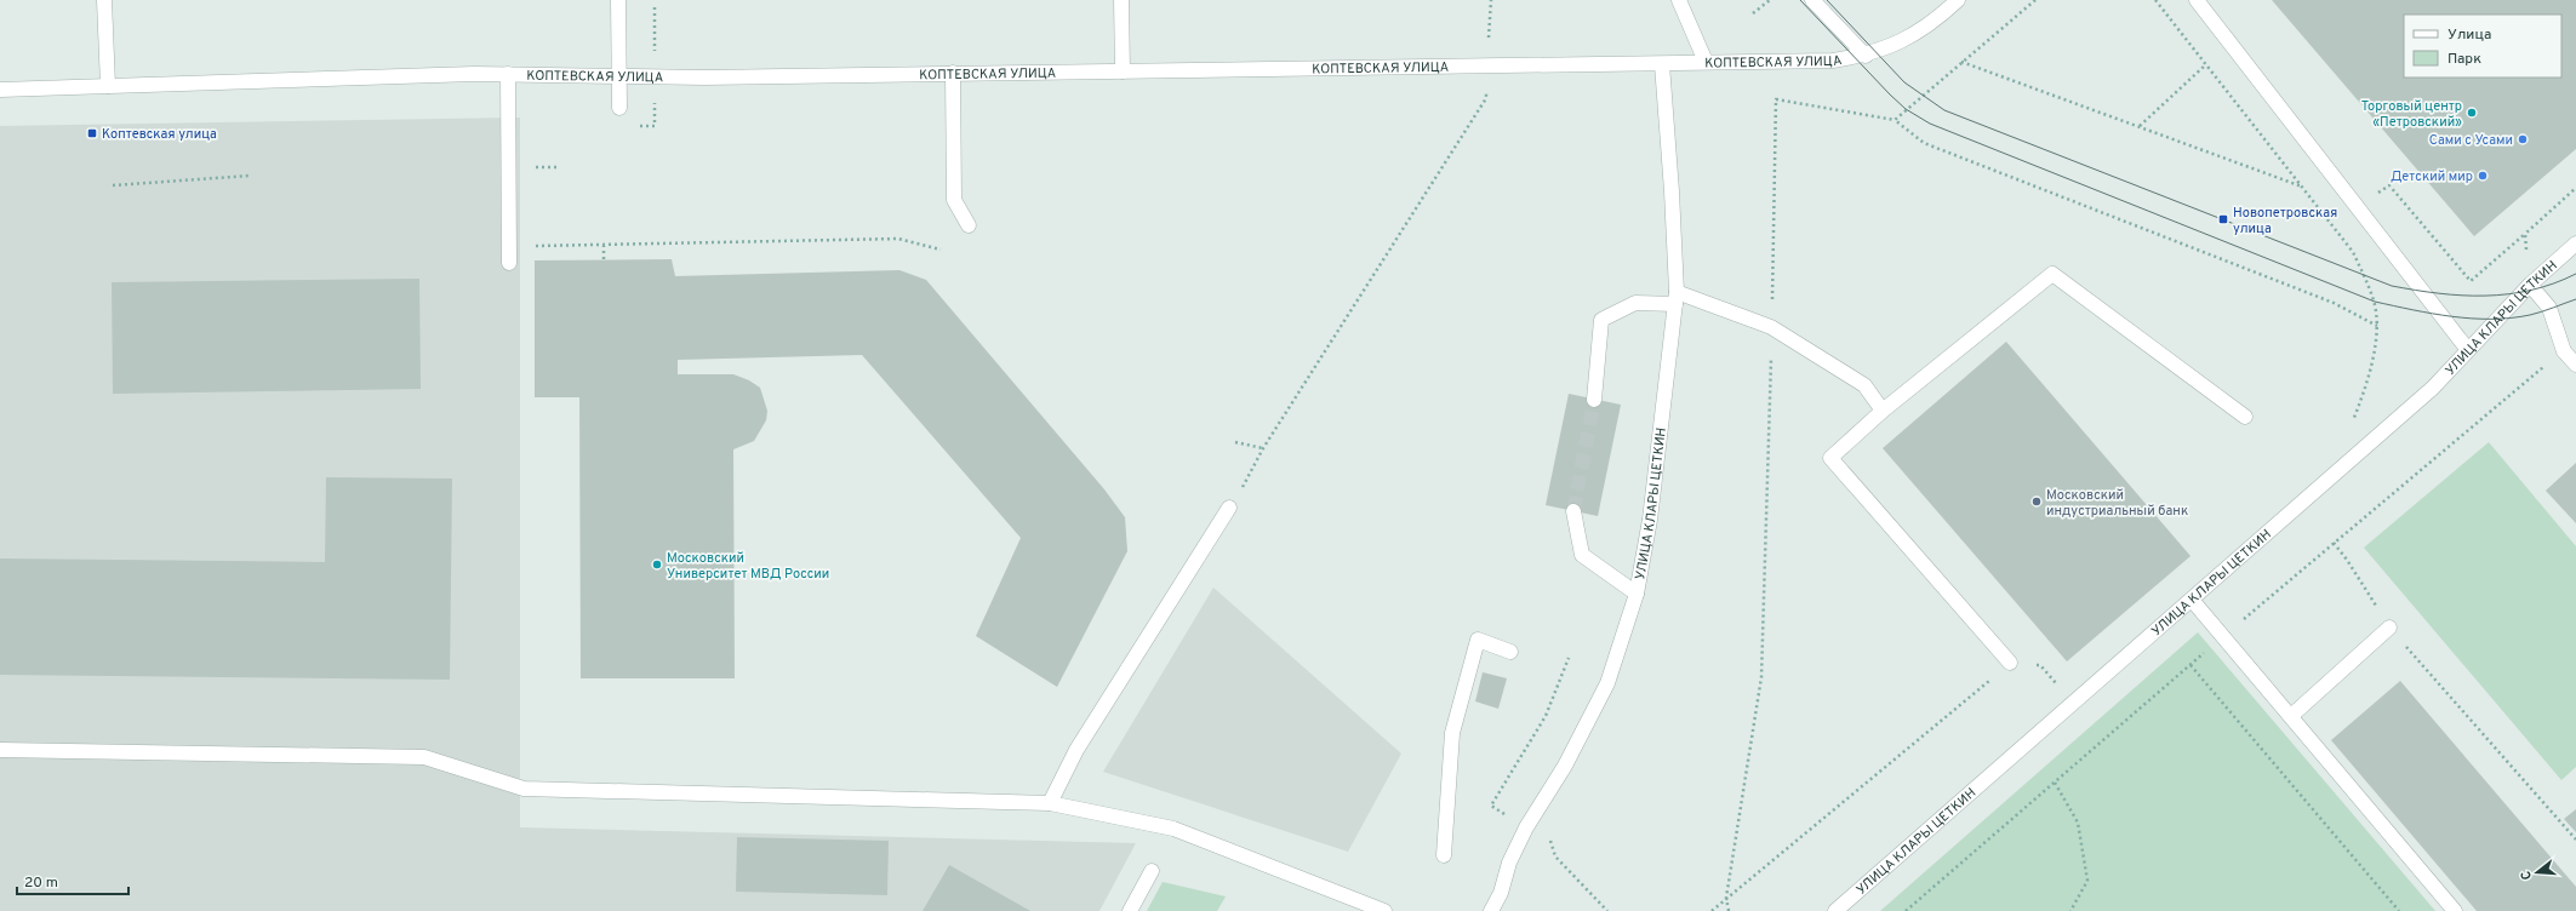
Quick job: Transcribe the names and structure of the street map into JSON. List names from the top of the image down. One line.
{"streets":{"street":["КОПТЕВСКАЯ УЛИЦА","УЛИЦА КЛАРЫ ЦЕТКИН"]},"crossings":[["КОПТЕВСКАЯ УЛИЦА","УЛИЦА КЛАРЫ ЦЕТКИН"]],"places":{"other":["Торговый центр «Петровский»","Сами с Усами","Детский мир","Московский индустриальный банк","Московский Университет МВД России"],"transit":["Коптевская улица","Новопетровская улица"]},"legend":["Улица","Парк"],"scale_bar":"20 m","north":"left"}
